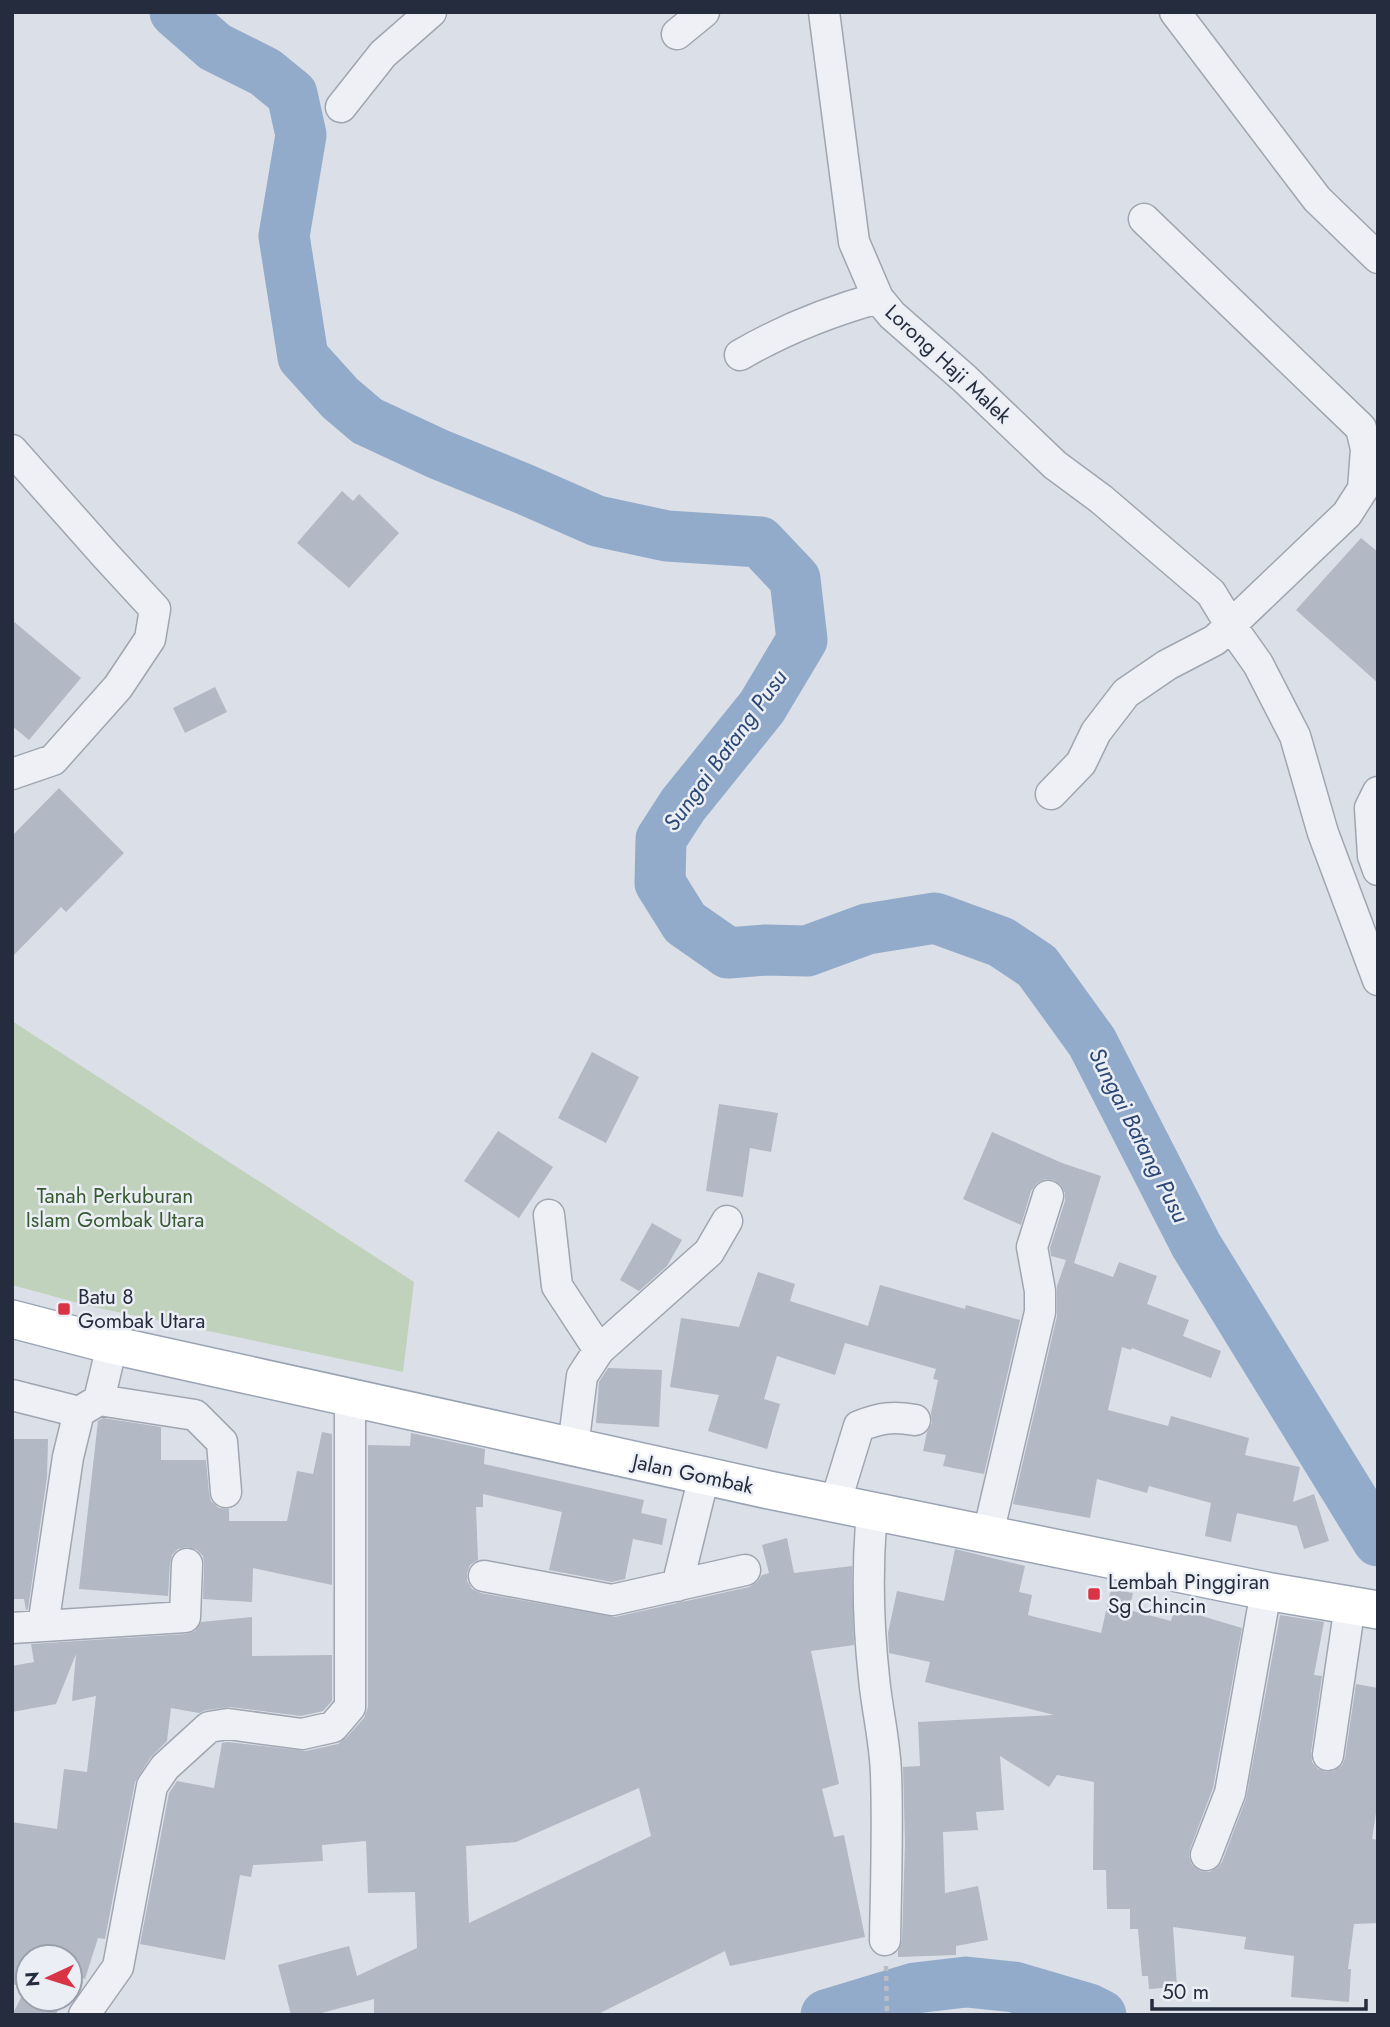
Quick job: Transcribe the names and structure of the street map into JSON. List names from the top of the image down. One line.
{"streets":{"main road":["Jalan Gombak"],"street":["Lorong Haji Malek"]},"water":["Sungai Batang Pusu"],"parks":["Tanah Perkuburan Islam Gombak Utara"],"places":{"transit":["Batu 8 Gombak Utara","Lembah Pinggiran Sg Chincin"]},"scale_bar":"50 m","north":"left"}
